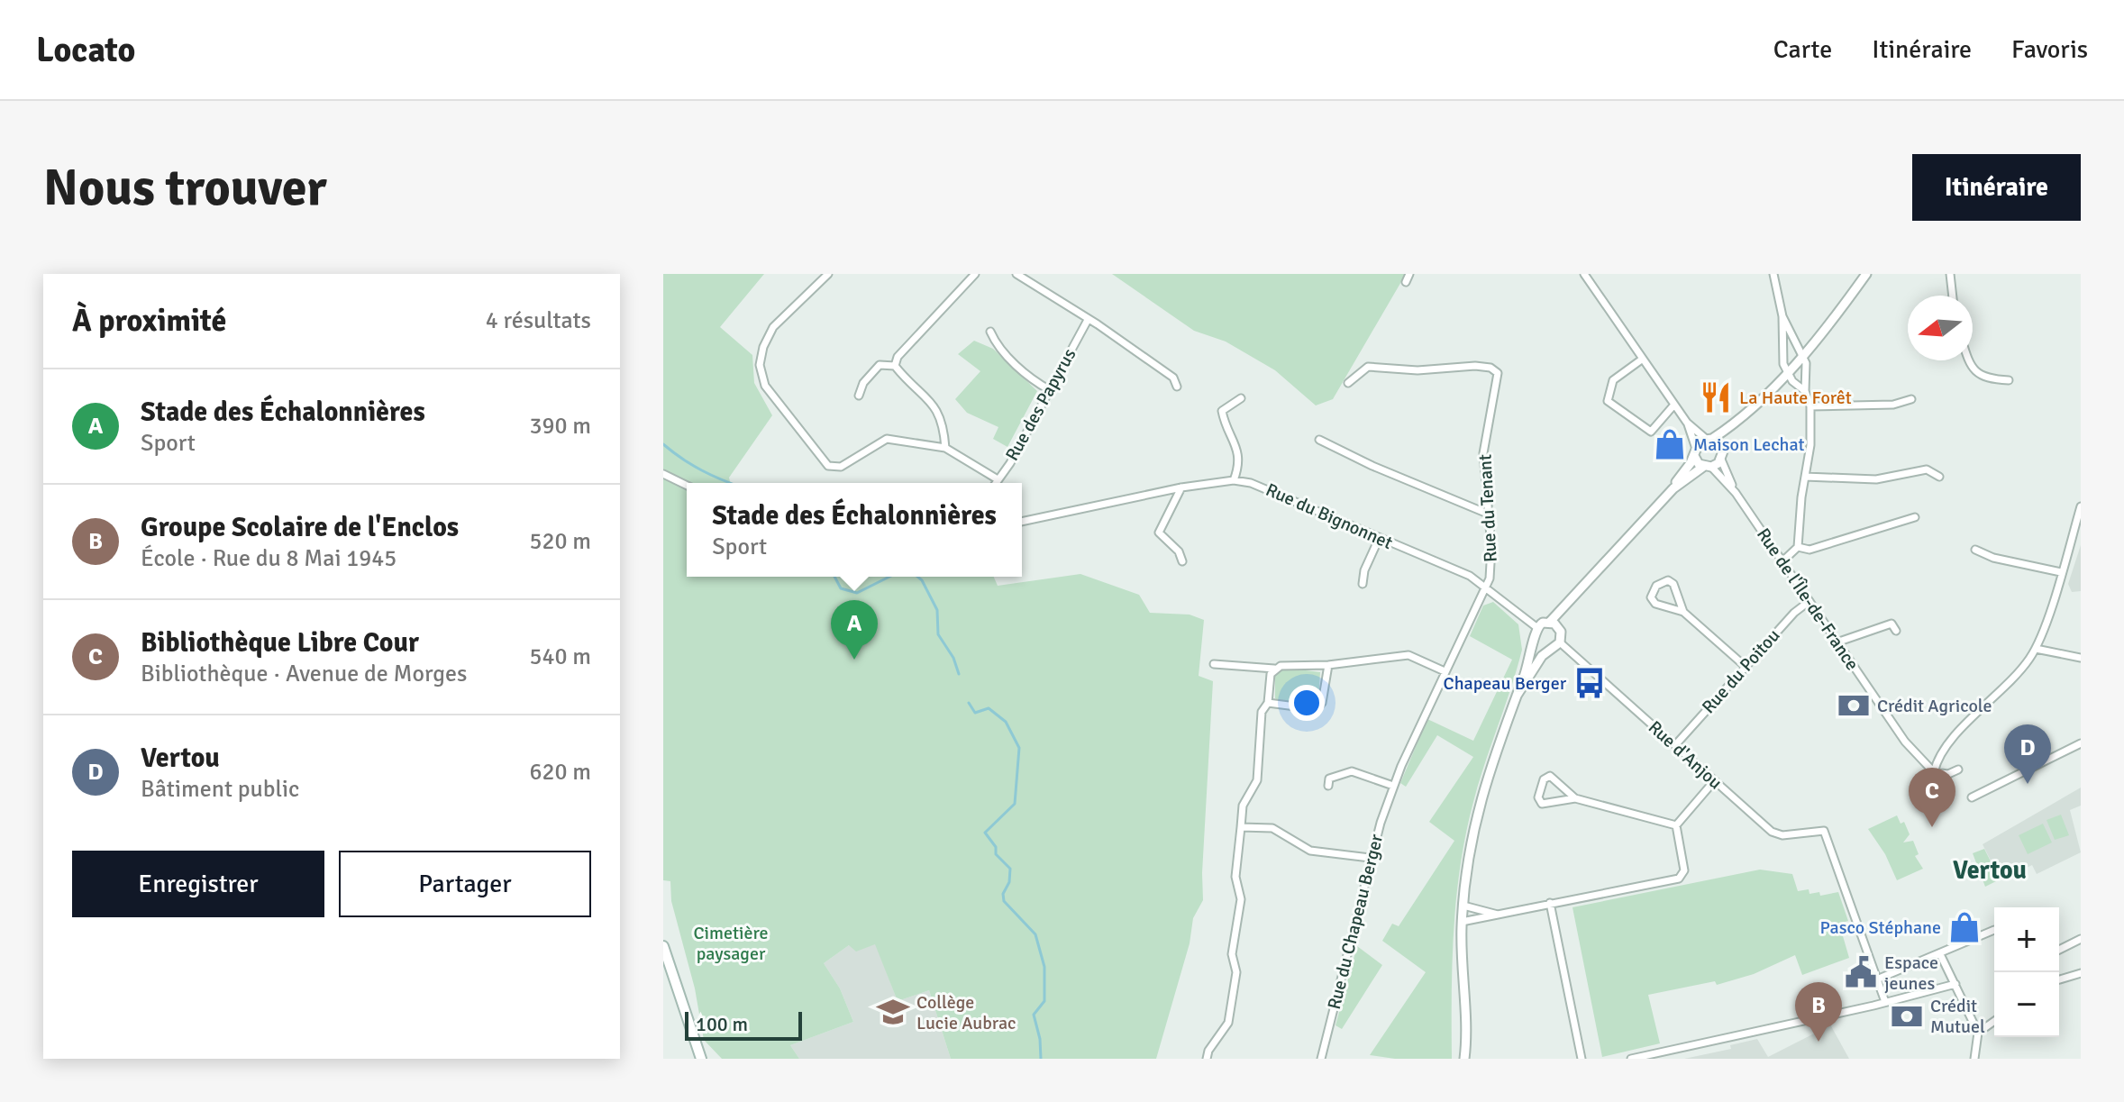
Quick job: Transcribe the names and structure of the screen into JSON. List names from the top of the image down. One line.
{"streets":{"street":["Rue des Papyrus","Rue du Tenant","Rue du Bignonnet","Rue de l'Île-de-France","Rue du Poitou","Rue d'Anjou","Rue du Chapeau Berger"]},"crossings":[["Rue du Tenant","Rue du Bignonnet"],["Rue du Tenant","Rue du Chapeau Berger"],["Rue du Bignonnet","Rue d'Anjou"],["Rue du Bignonnet","Rue du Chapeau Berger"],["Rue de l'Île-de-France","Rue du Poitou"],["Rue du Poitou","Rue d'Anjou"]],"districts":["Vertou"],"parks":["Cimetière paysager"],"places":{"restaurant":["La Haute Forêt"],"shop":["Maison Lechat","Pasco Stéphane"],"bus stop":["Chapeau Berger"],"bank":["Crédit Agricole","Crédit Mutuel"],"public building":["Espace jeunes"],"school or university":["Collège Lucie Aubrac"]},"scale_bar":"100 m","north":"left","page":{"header":"Locato","nav":["Carte","Itinéraire","Favoris"],"buttons":["Itinéraire",["Enregistrer","Partager"]],"title":"Nous trouver","heading":["À proximité","4 résultats"],"list":[{"mark":"A","name":"Stade des Échalonnières","note":"Sport","value":"390 m"},{"mark":"B","name":"Groupe Scolaire de l'Enclos","note":"École · Rue du 8 Mai 1945","value":"520 m"},{"mark":"C","name":"Bibliothèque Libre Cour","note":"Bibliothèque · Avenue de Morges","value":"540 m"},{"mark":"D","name":"Vertou","note":"Bâtiment public","value":"620 m"}],"popup":["Stade des Échalonnières","Sport"],"pins":["A","D","C","B"],"map_buttons":["+","−"],"scale":"100 m"}}
